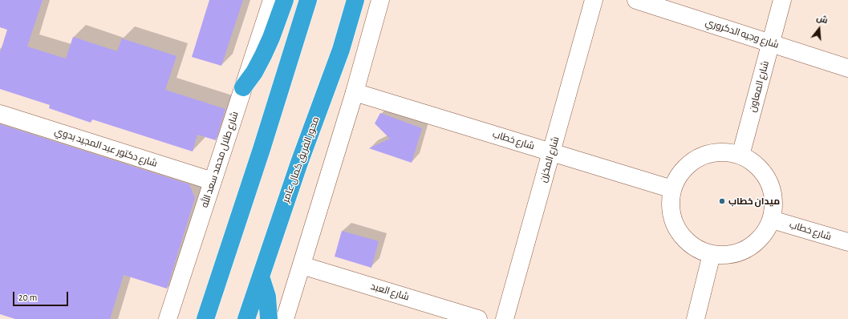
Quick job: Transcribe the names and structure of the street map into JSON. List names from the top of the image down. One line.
{"streets":{"highway":["محور الفريق كمال عامر"],"street":["شارع وجيه الدكروري","شارع المعاون","شارع خطاب","شارع دكتور عبد المجيد بدوي","شارع طلال محمد سعد الله","شارع المخزن","شارع العبد"]},"crossings":[["شارع وجيه الدكروري","شارع المعاون"],["شارع المعاون","شارع خطاب"],["شارع خطاب","شارع المخزن"],["شارع دكتور عبد المجيد بدوي","شارع طلال محمد سعد الله"]],"places":["ميدان خطاب"],"scale_bar":"20 m","north":"top"}
